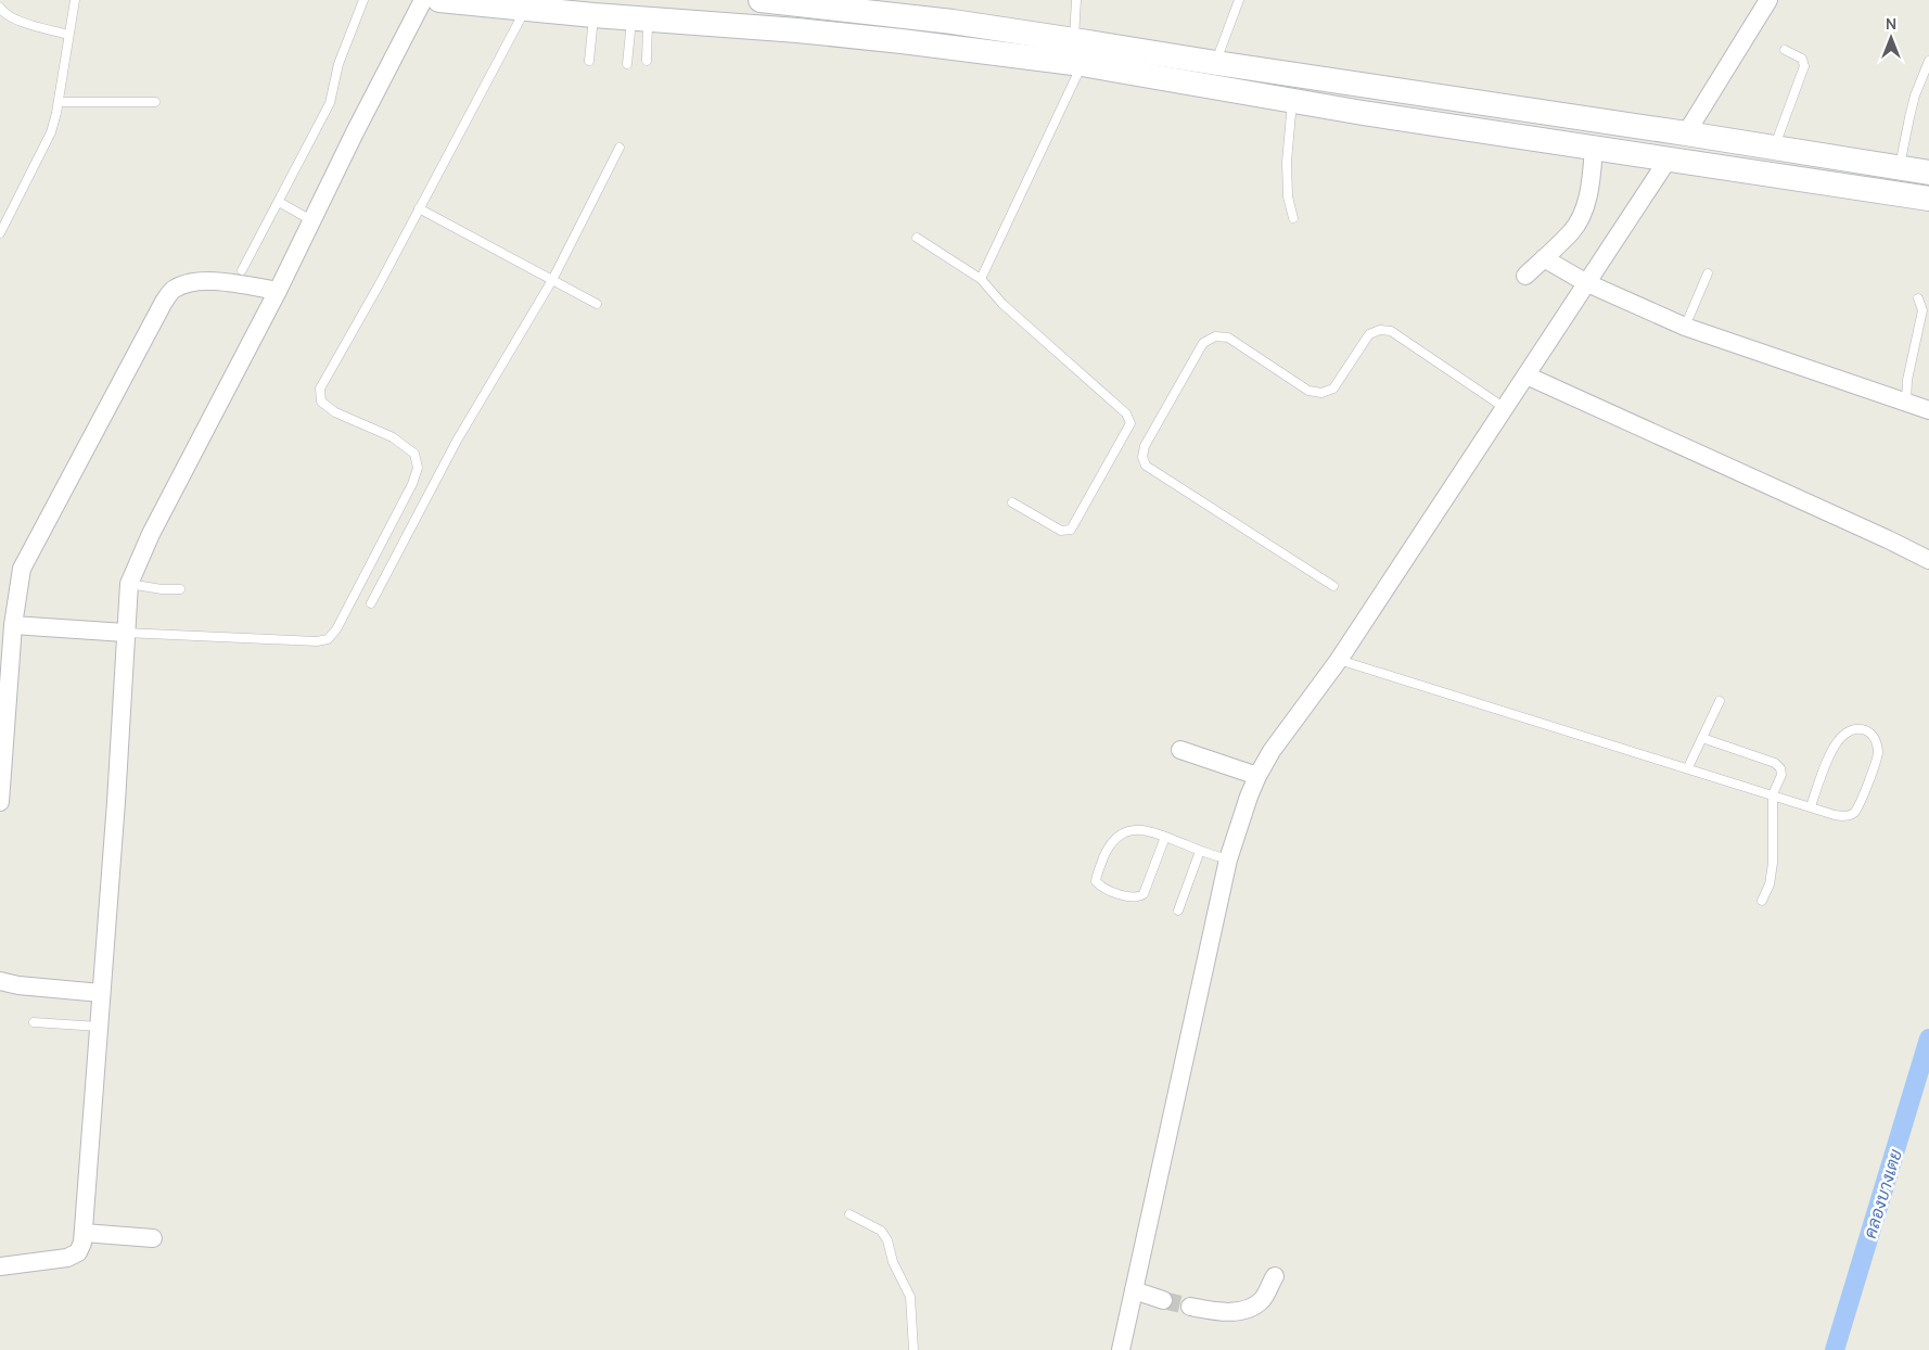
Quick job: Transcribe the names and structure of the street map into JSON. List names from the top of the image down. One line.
{"water":["คลองบางเตย"],"north":"top"}
